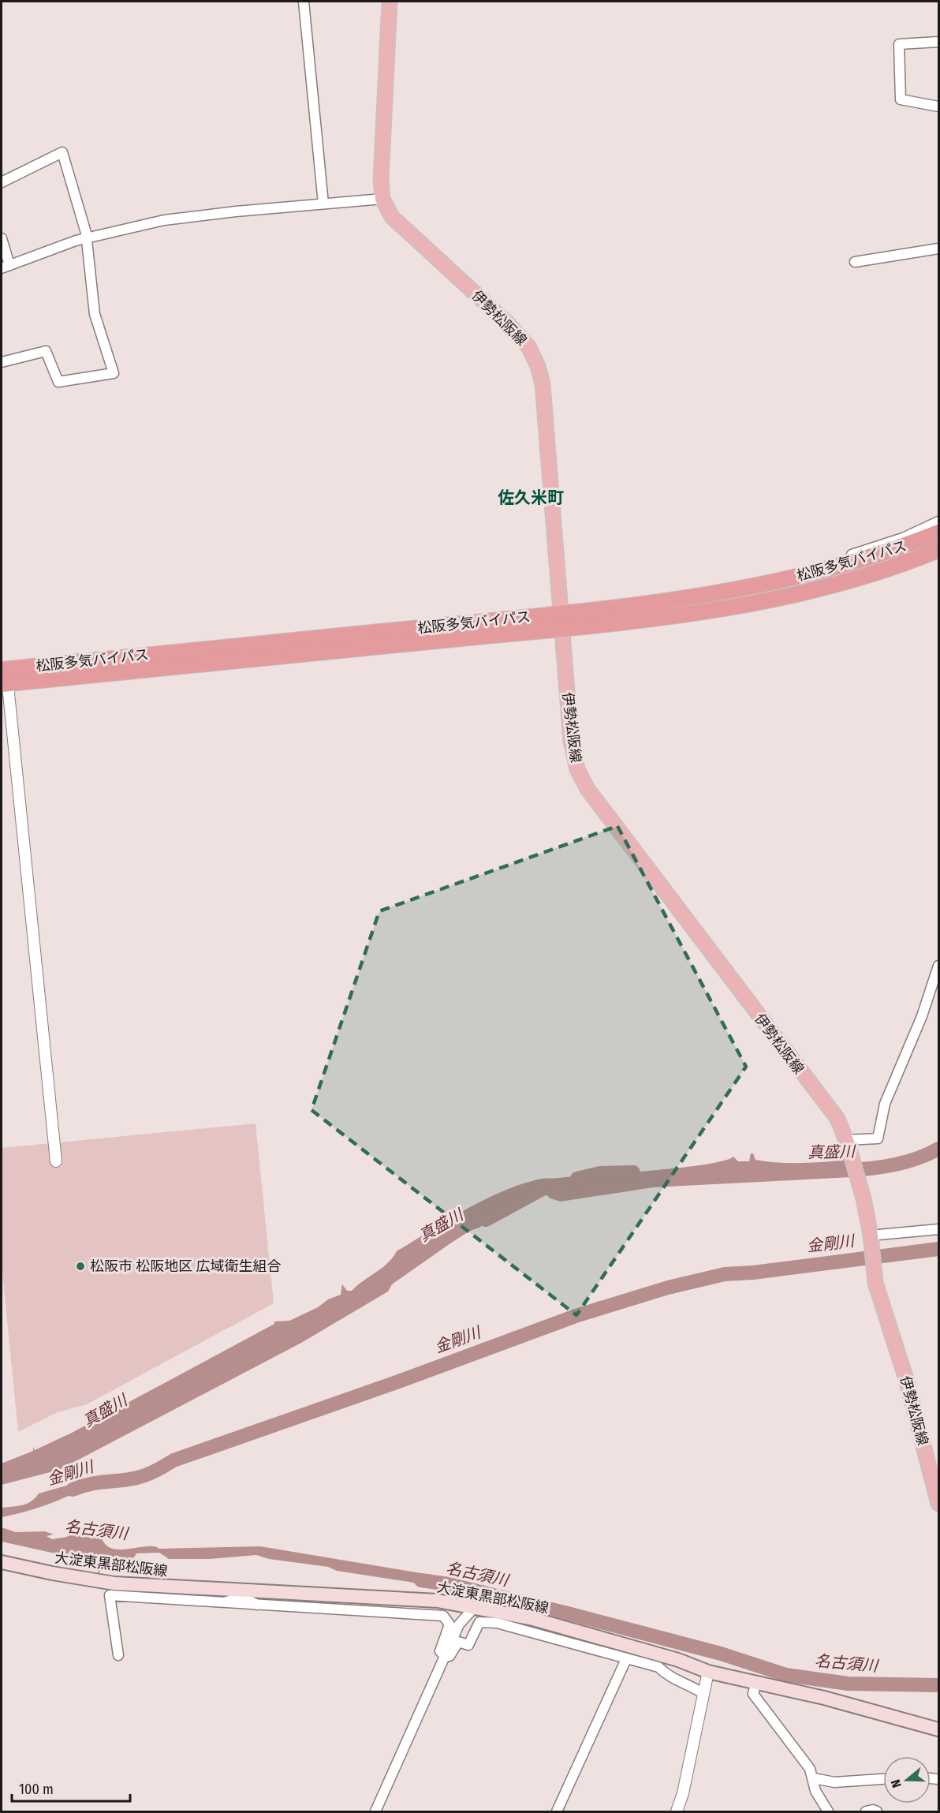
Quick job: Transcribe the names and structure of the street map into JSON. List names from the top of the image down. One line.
{"streets":{"highway":["松阪多気バイパス"],"main road":["伊勢松阪線","大淀東黒部松阪線"]},"crossings":[["伊勢松阪線","松阪多気バイパス"]],"districts":["佐久米町"],"water":["真盛川","金剛川","名古須川"],"places":["松阪市 松阪地区 広域衛生組合"],"scale_bar":"100 m","north":"left"}
